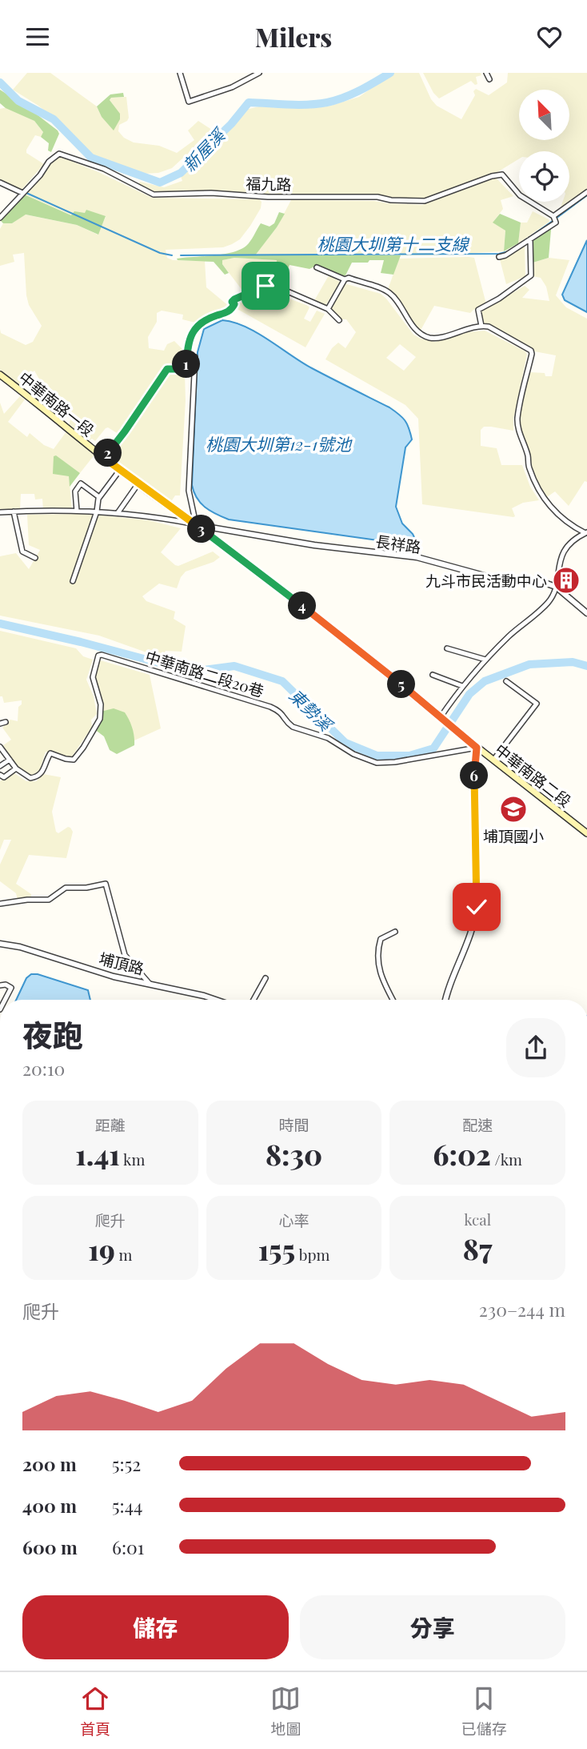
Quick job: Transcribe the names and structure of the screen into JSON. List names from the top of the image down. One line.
{"streets":{"main road":["中華南路一段","中華南路二段"],"street":["福九路","長祥路","中華南路二段20巷","埔頂路"]},"crossings":[["中華南路一段","長祥路"],["中華南路一段","中華南路二段"],["中華南路二段20巷","中華南路二段"]],"water":["新屋溪","桃園大圳第十二支線","桃園大圳第12-1號池","東勢溪"],"places":{"building":["九斗市民活動中心"],"school or university":["埔頂國小"]},"north":"top left","page":{"header":"Milers","pins":["1","2","3","4","5","6"],"heading":["夜跑","20:10"],"stats":[["距離","1.41 km"],["時間","8:30"],["配速","6:02 /km"],["爬升","19 m"],["心率","155 bpm"],["kcal","87"]],"chart":["爬升","230–244 m"],"list":[{"name":"200 m","note":"5:52"},{"name":"400 m","note":"5:44"},{"name":"600 m","note":"6:01"}],"buttons":["儲存","分享"],"tabs":["首頁","地圖","已儲存"]}}
